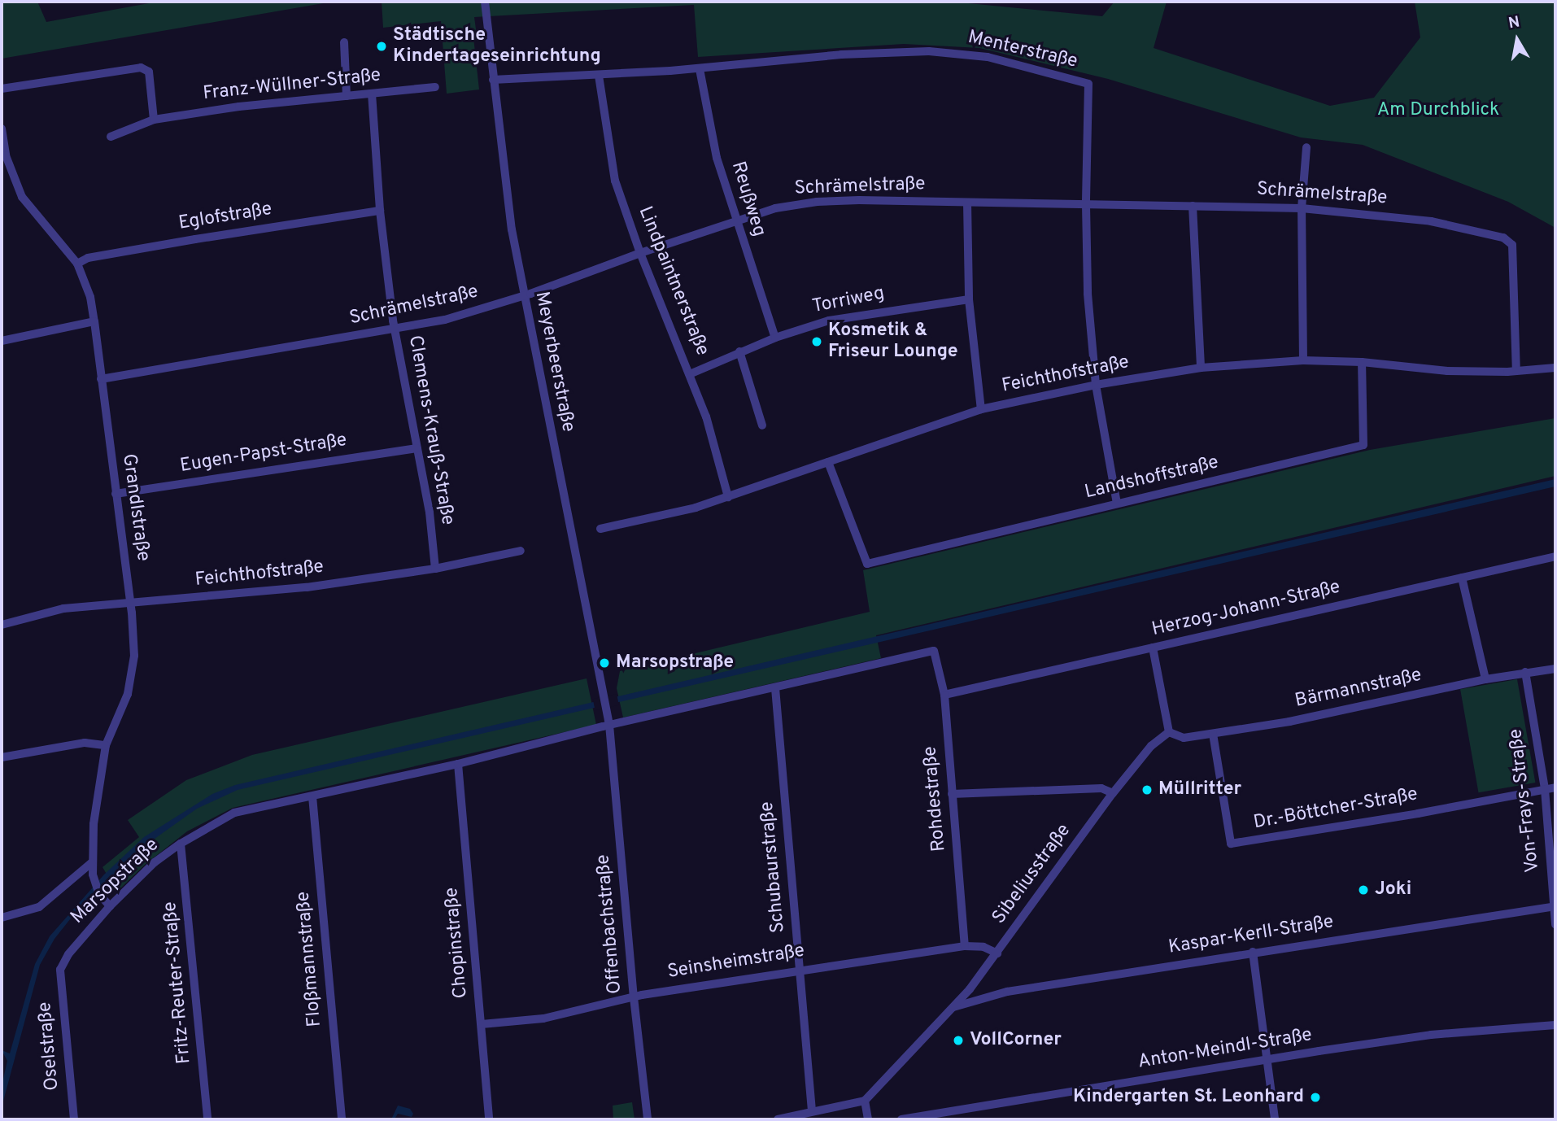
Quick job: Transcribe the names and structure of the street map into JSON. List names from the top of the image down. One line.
{"streets":{"street":["Menterstraße","Franz-Wüllner-Straße","Schrämelstraße","Reußweg","Eglofstraße","Lindpaintnerstraße","Torriweg","Meyerbeerstraße","Feichthofstraße","Clemens-Krauß-Straße","Eugen-Papst-Straße","Landshoffstraße","Grandlstraße","Herzog-Johann-Straße","Bärmannstraße","Rohdestraße","Von-Frays-Straße","Dr.-Böttcher-Straße","Schubaurstraße","Sibeliusstraße","Marsopstraße","Offenbachstraße","Kaspar-Kerll-Straße","Chopinstraße","Floßmannstraße","Seinsheimstraße","Fritz-Reuter-Straße","Oselstraße","Anton-Meindl-Straße"]},"crossings":[["Menterstraße","Schrämelstraße"],["Menterstraße","Reußweg"],["Menterstraße","Lindpaintnerstraße"],["Menterstraße","Meyerbeerstraße"],["Menterstraße","Feichthofstraße"],["Menterstraße","Landshoffstraße"],["Franz-Wüllner-Straße","Clemens-Krauß-Straße"],["Schrämelstraße","Reußweg"],["Schrämelstraße","Lindpaintnerstraße"],["Schrämelstraße","Meyerbeerstraße"],["Schrämelstraße","Feichthofstraße"],["Schrämelstraße","Clemens-Krauß-Straße"],["Schrämelstraße","Grandlstraße"],["Reußweg","Torriweg"],["Eglofstraße","Clemens-Krauß-Straße"],["Eglofstraße","Grandlstraße"],["Lindpaintnerstraße","Torriweg"],["Lindpaintnerstraße","Feichthofstraße"],["Meyerbeerstraße","Marsopstraße"],["Meyerbeerstraße","Offenbachstraße"],["Feichthofstraße","Clemens-Krauß-Straße"],["Feichthofstraße","Landshoffstraße"],["Feichthofstraße","Grandlstraße"],["Clemens-Krauß-Straße","Eugen-Papst-Straße"],["Eugen-Papst-Straße","Grandlstraße"],["Grandlstraße","Marsopstraße"],["Herzog-Johann-Straße","Rohdestraße"],["Bärmannstraße","Von-Frays-Straße"],["Bärmannstraße","Dr.-Böttcher-Straße"],["Bärmannstraße","Sibeliusstraße"],["Rohdestraße","Marsopstraße"],["Rohdestraße","Seinsheimstraße"],["Von-Frays-Straße","Dr.-Böttcher-Straße"],["Von-Frays-Straße","Kaspar-Kerll-Straße"],["Schubaurstraße","Marsopstraße"],["Schubaurstraße","Seinsheimstraße"],["Sibeliusstraße","Kaspar-Kerll-Straße"],["Sibeliusstraße","Seinsheimstraße"],["Marsopstraße","Offenbachstraße"],["Marsopstraße","Chopinstraße"],["Marsopstraße","Floßmannstraße"],["Marsopstraße","Fritz-Reuter-Straße"],["Marsopstraße","Oselstraße"],["Offenbachstraße","Seinsheimstraße"],["Chopinstraße","Seinsheimstraße"]],"parks":["Am Durchblick"],"places":["Städtische Kindertageseinrichtung","Kosmetik & Friseur Lounge","Marsopstraße","Müllritter","Joki","VollCorner","Kindergarten St. Leonhard"],"north":"top"}
